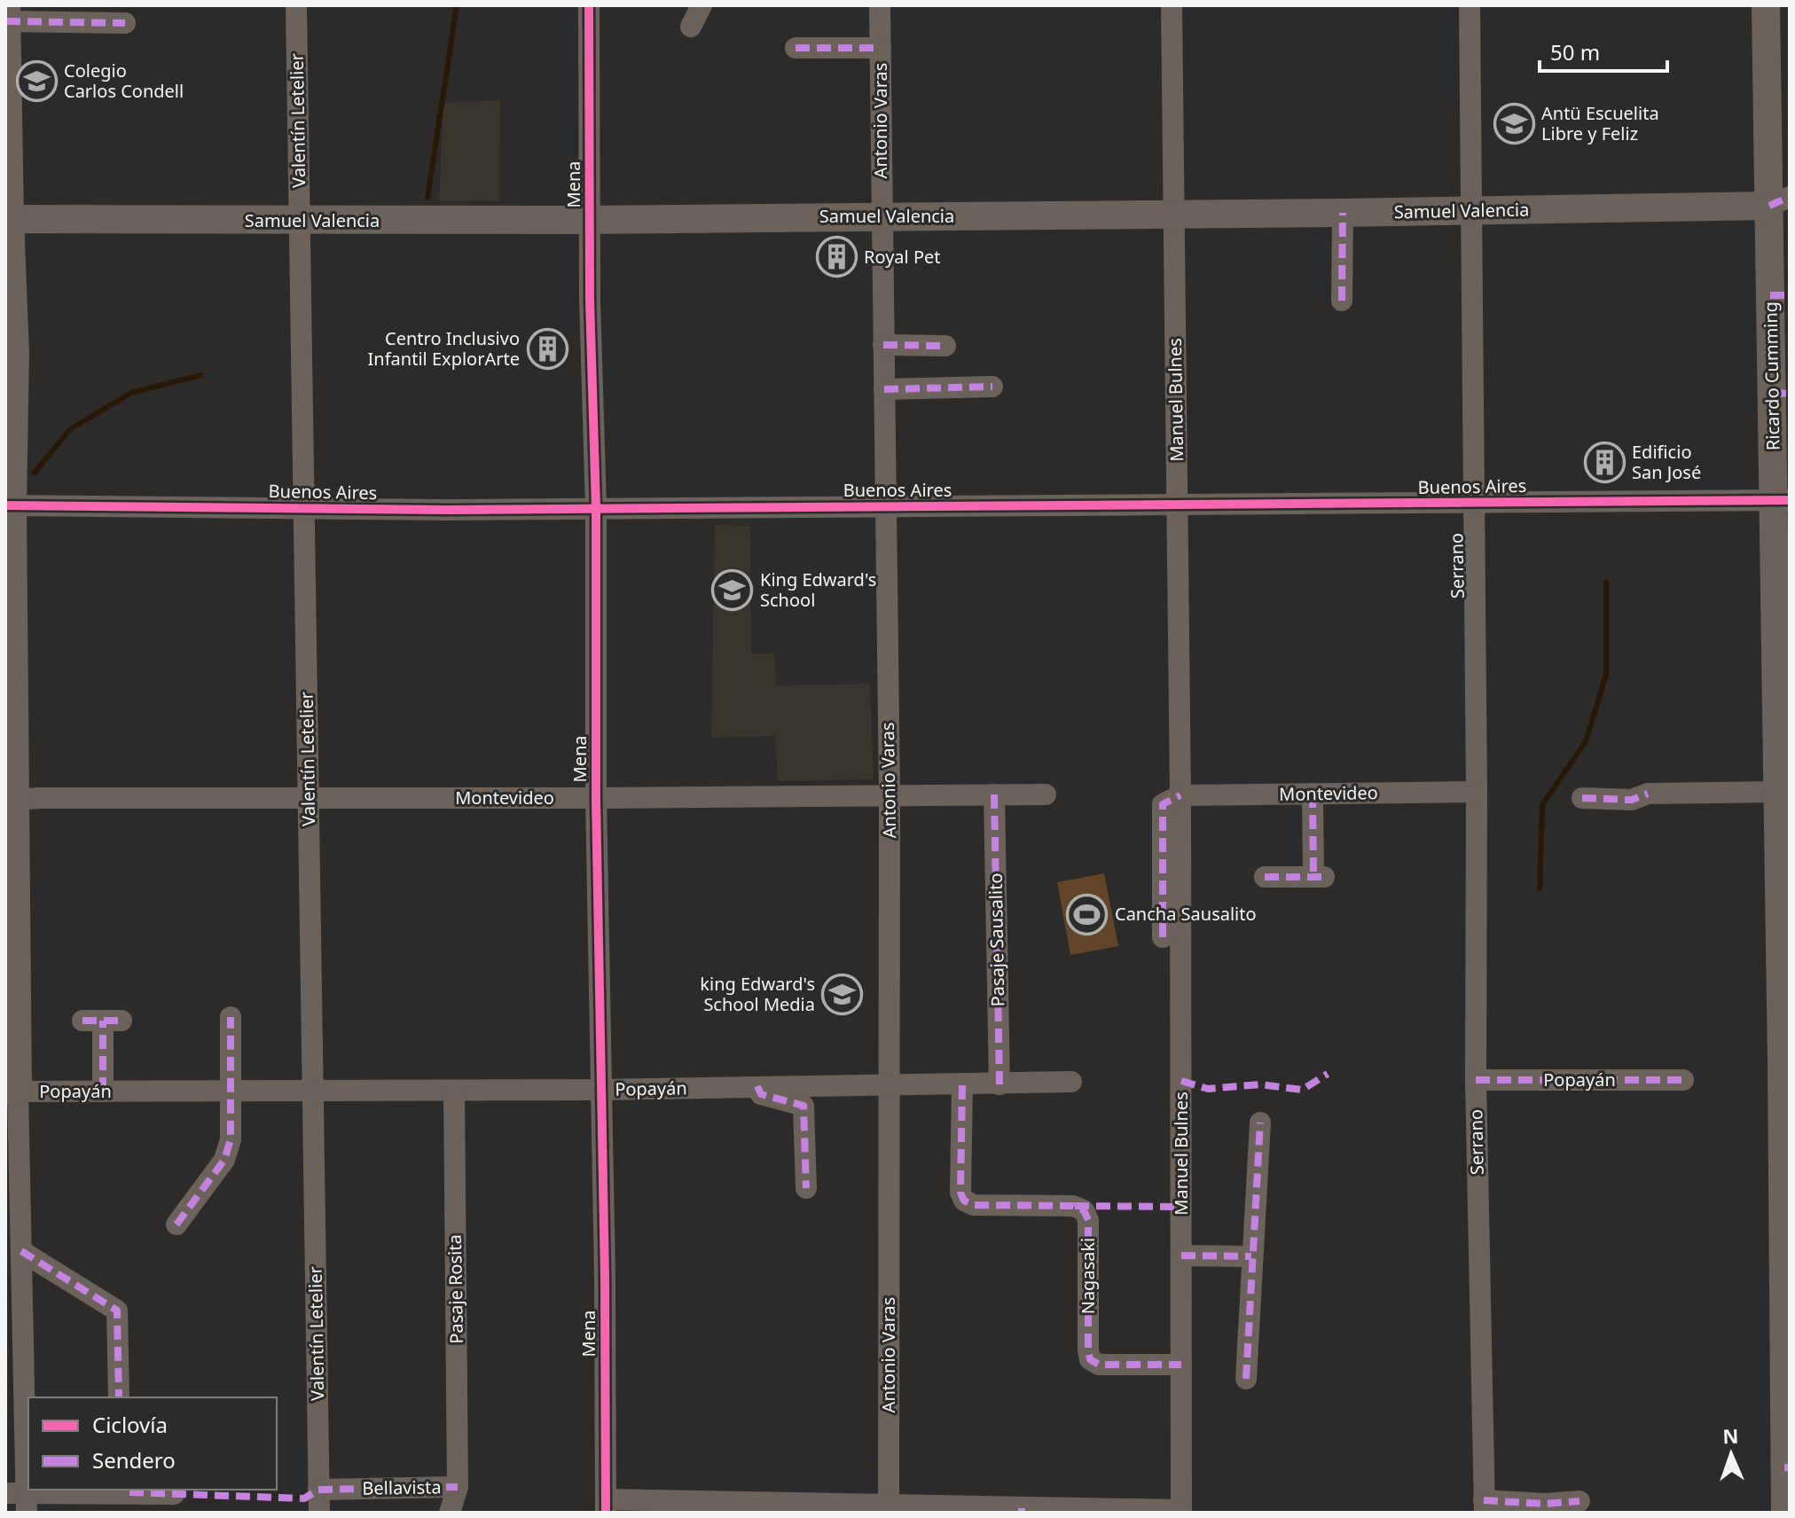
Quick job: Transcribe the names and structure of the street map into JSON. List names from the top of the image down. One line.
{"streets":{"main road":["Samuel Valencia","Ricardo Cumming"],"street":["Valentín Letelier","Antonio Varas","Mena","Manuel Bulnes","Buenos Aires","Serrano","Montevideo","Pasaje Sausalito","Popayán","Nagasaki","Pasaje Rosita","Bellavista"]},"crossings":[["Valentín Letelier","Samuel Valencia"],["Valentín Letelier","Buenos Aires"],["Valentín Letelier","Montevideo"],["Valentín Letelier","Popayán"],["Valentín Letelier","Bellavista"],["Antonio Varas","Samuel Valencia"],["Antonio Varas","Buenos Aires"],["Antonio Varas","Montevideo"],["Antonio Varas","Popayán"],["Mena","Samuel Valencia"],["Mena","Buenos Aires"],["Mena","Montevideo"],["Mena","Popayán"],["Samuel Valencia","Ricardo Cumming"],["Samuel Valencia","Manuel Bulnes"],["Samuel Valencia","Serrano"],["Ricardo Cumming","Buenos Aires"],["Manuel Bulnes","Buenos Aires"],["Manuel Bulnes","Montevideo"],["Manuel Bulnes","Nagasaki"],["Buenos Aires","Serrano"],["Serrano","Montevideo"],["Serrano","Popayán"],["Montevideo","Pasaje Sausalito"],["Pasaje Sausalito","Popayán"],["Popayán","Nagasaki"],["Popayán","Pasaje Rosita"],["Pasaje Rosita","Bellavista"]],"places":{"school or university":["Colegio Carlos Condell","Antü Escuelita Libre y Feliz","King Edward's School","king Edward's School Media"],"building":["Royal Pet","Centro Inclusivo Infantil ExplorArte","Edificio San José"],"sports":["Cancha Sausalito"]},"legend":["Ciclovía","Sendero"],"scale_bar":"50 m","north":"top"}
